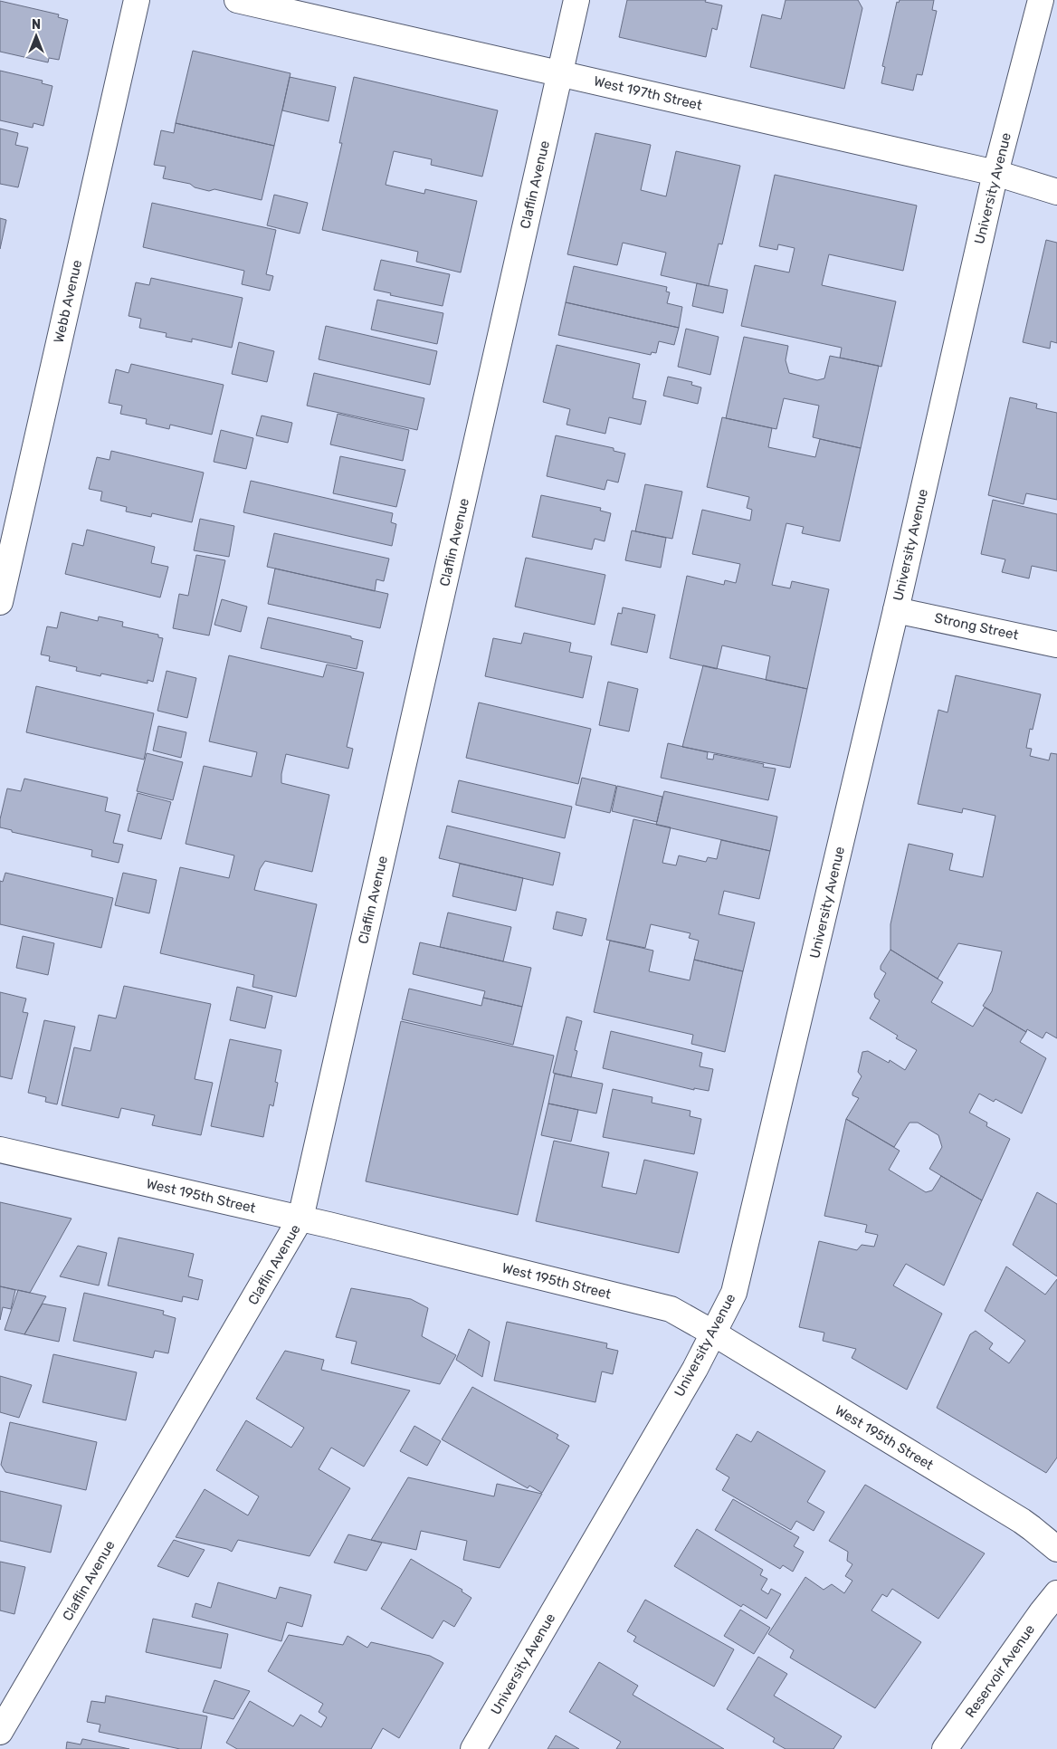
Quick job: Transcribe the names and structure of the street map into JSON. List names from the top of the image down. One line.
{"streets":{"street":["West 197th Street","Claflin Avenue","University Avenue","Webb Avenue","Strong Street","West 195th Street","Reservoir Avenue"]},"crossings":[["West 197th Street","Claflin Avenue"],["West 197th Street","University Avenue"],["Claflin Avenue","West 195th Street"],["University Avenue","Strong Street"],["University Avenue","West 195th Street"]],"north":"top"}
